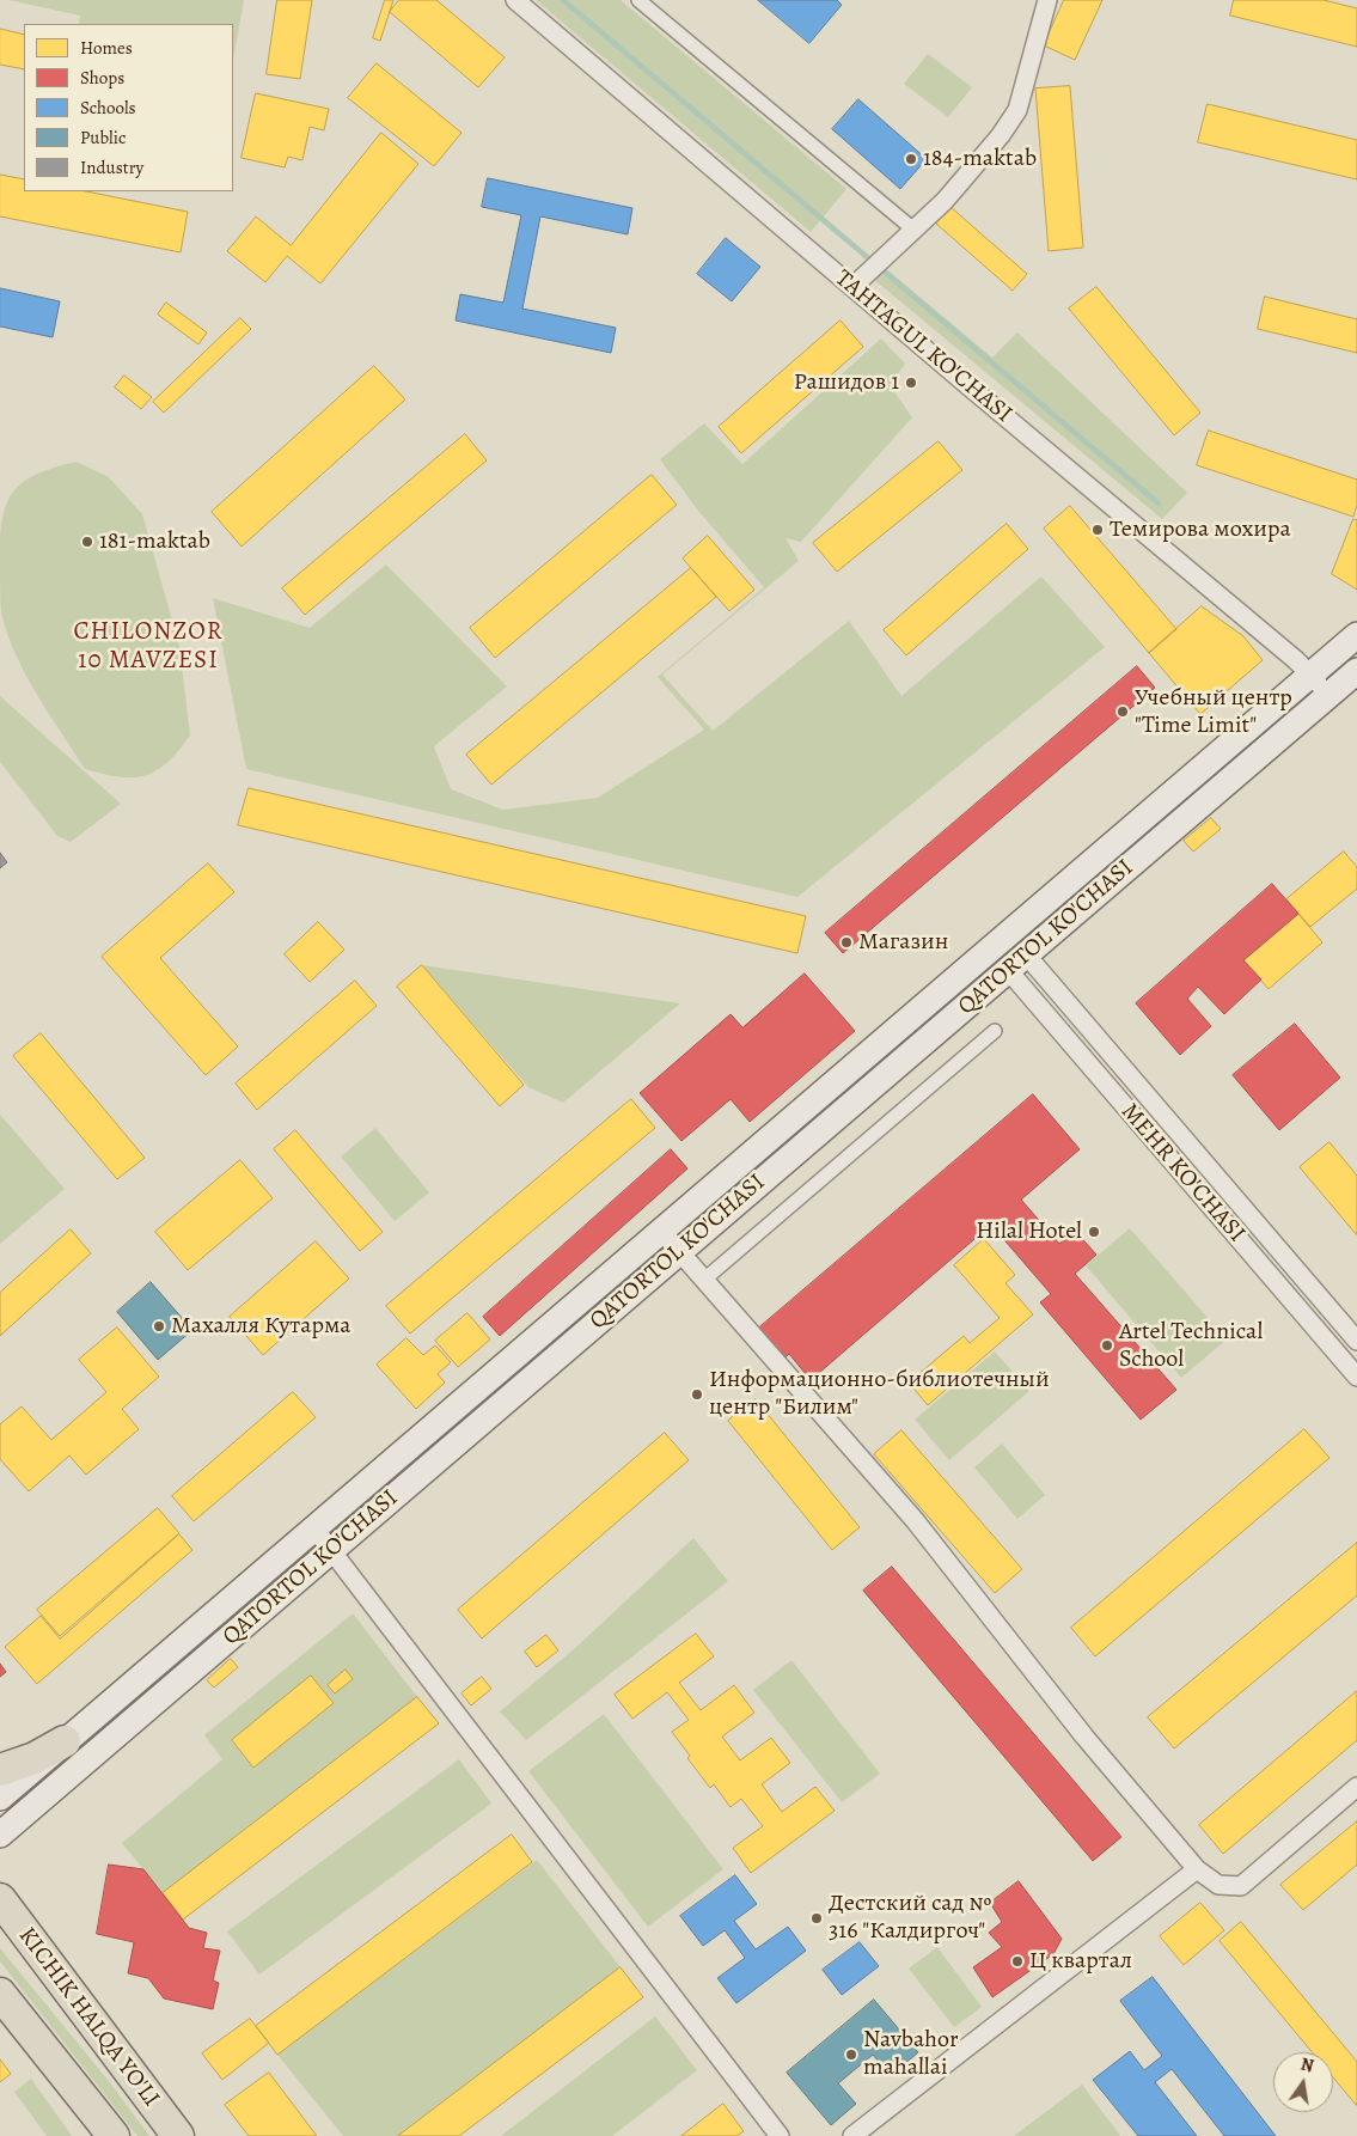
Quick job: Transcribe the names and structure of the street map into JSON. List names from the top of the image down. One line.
{"streets":{"highway":["KICHIK HALQA YO'LI"],"main road":["QATORTOL KO'CHASI"],"street":["TAHTAGUL KO'CHASI","MEHR KO'CHASI"]},"crossings":[["TAHTAGUL KO'CHASI","QATORTOL KO'CHASI"],["QATORTOL KO'CHASI","MEHR KO'CHASI"]],"districts":["CHILONZOR 10 MAVZESI"],"places":["184-maktab","Рашидов 1","Темирова мохира","181-maktab","Учебный центр \"Time Limit\"","Магазин","Hilal Hotel","Махалля Кутарма","Artel Technical School","Информационно-библиотечный центр \"Билим\"","Дестский сад № 316 \"Калдиргоч\"","Ц квартал","Navbahor mahallai"],"legend":["Homes","Shops","Schools","Public","Industry"],"north":"top"}
